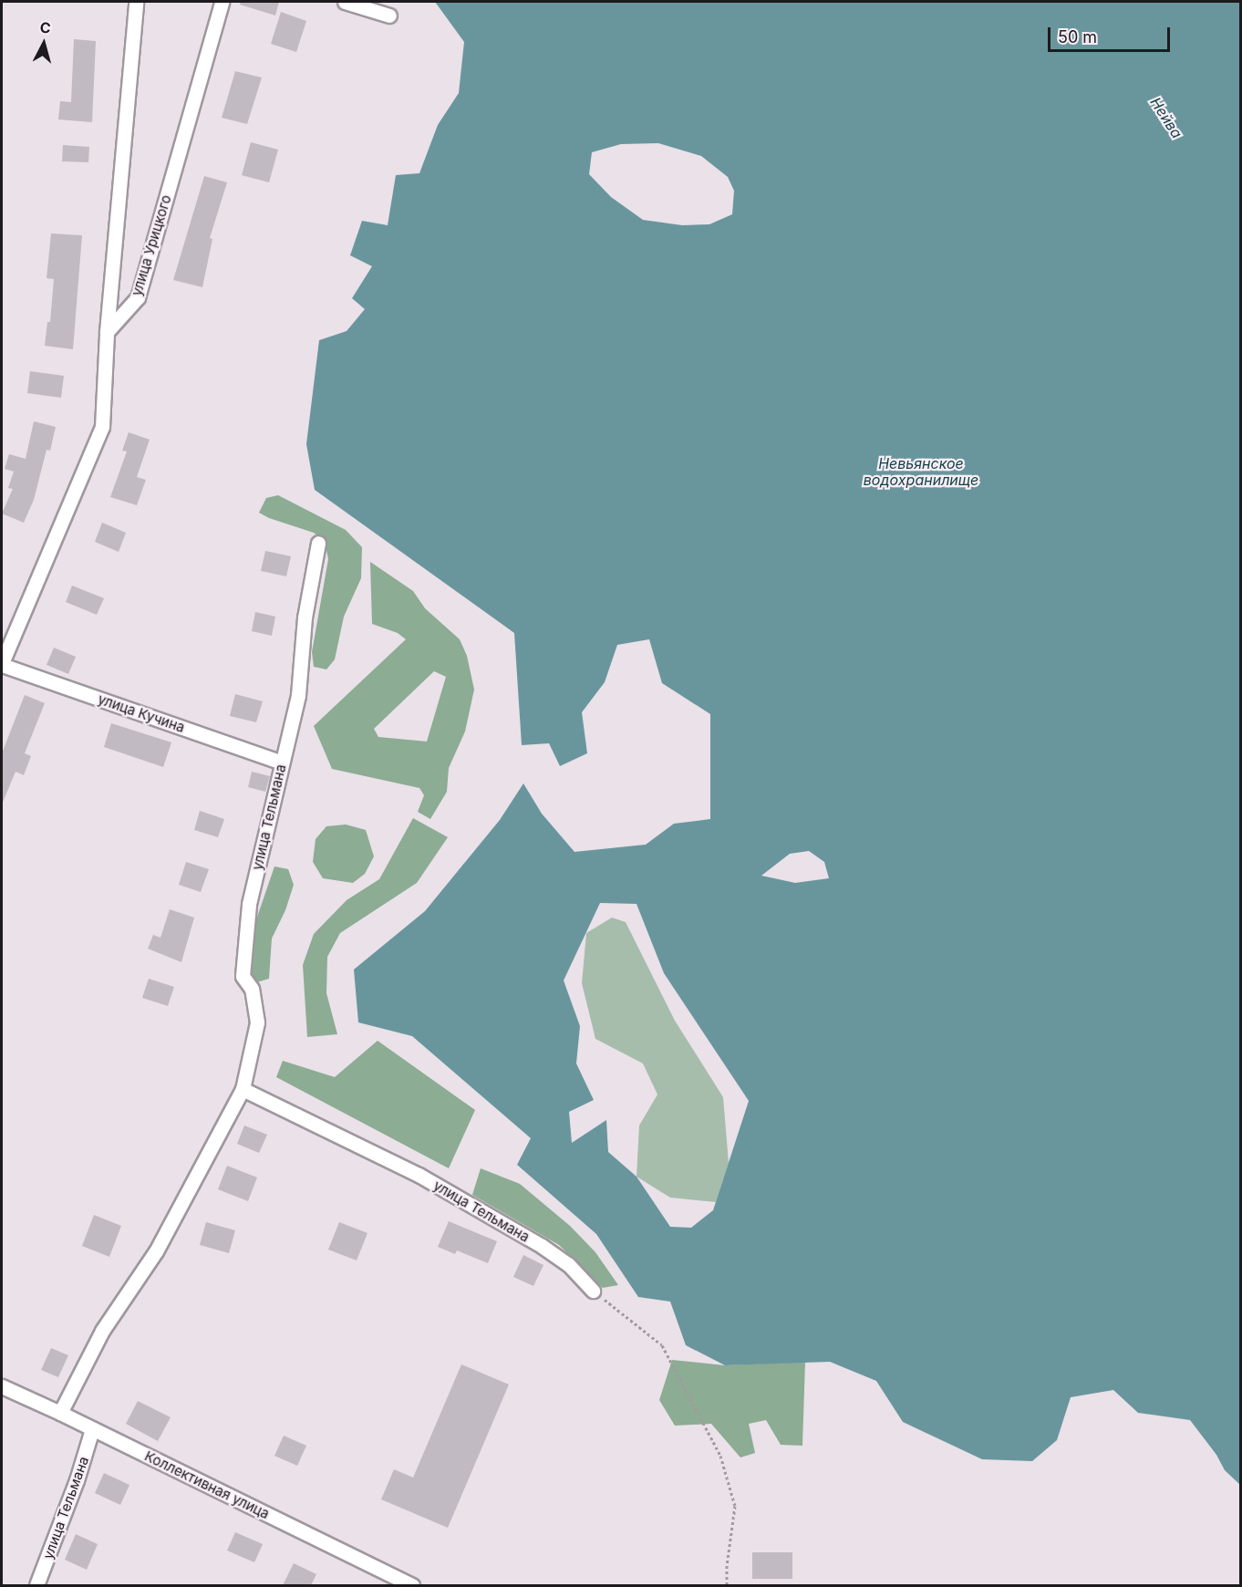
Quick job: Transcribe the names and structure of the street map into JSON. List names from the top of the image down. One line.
{"streets":{"street":["улица Урицкого","улица Кучина","улица Тельмана","Коллективная улица"]},"crossings":[["улица Кучина","улица Тельмана"],["улица Тельмана","Коллективная улица"]],"water":["Нейва","Невьянское водохранилище"],"scale_bar":"50 m","north":"top"}
